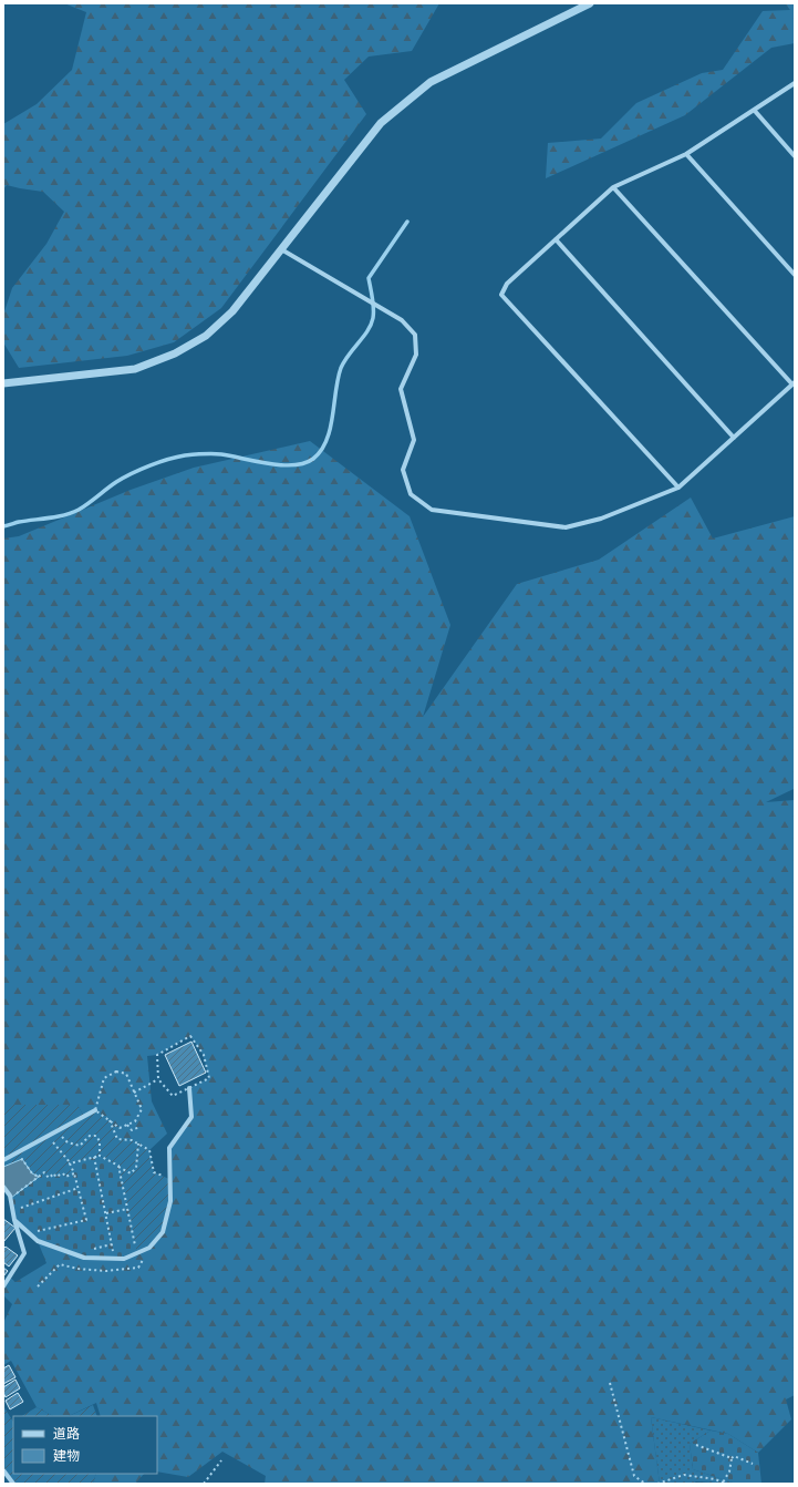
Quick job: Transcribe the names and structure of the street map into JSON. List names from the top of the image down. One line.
{"legend":["道路","建物"]}
